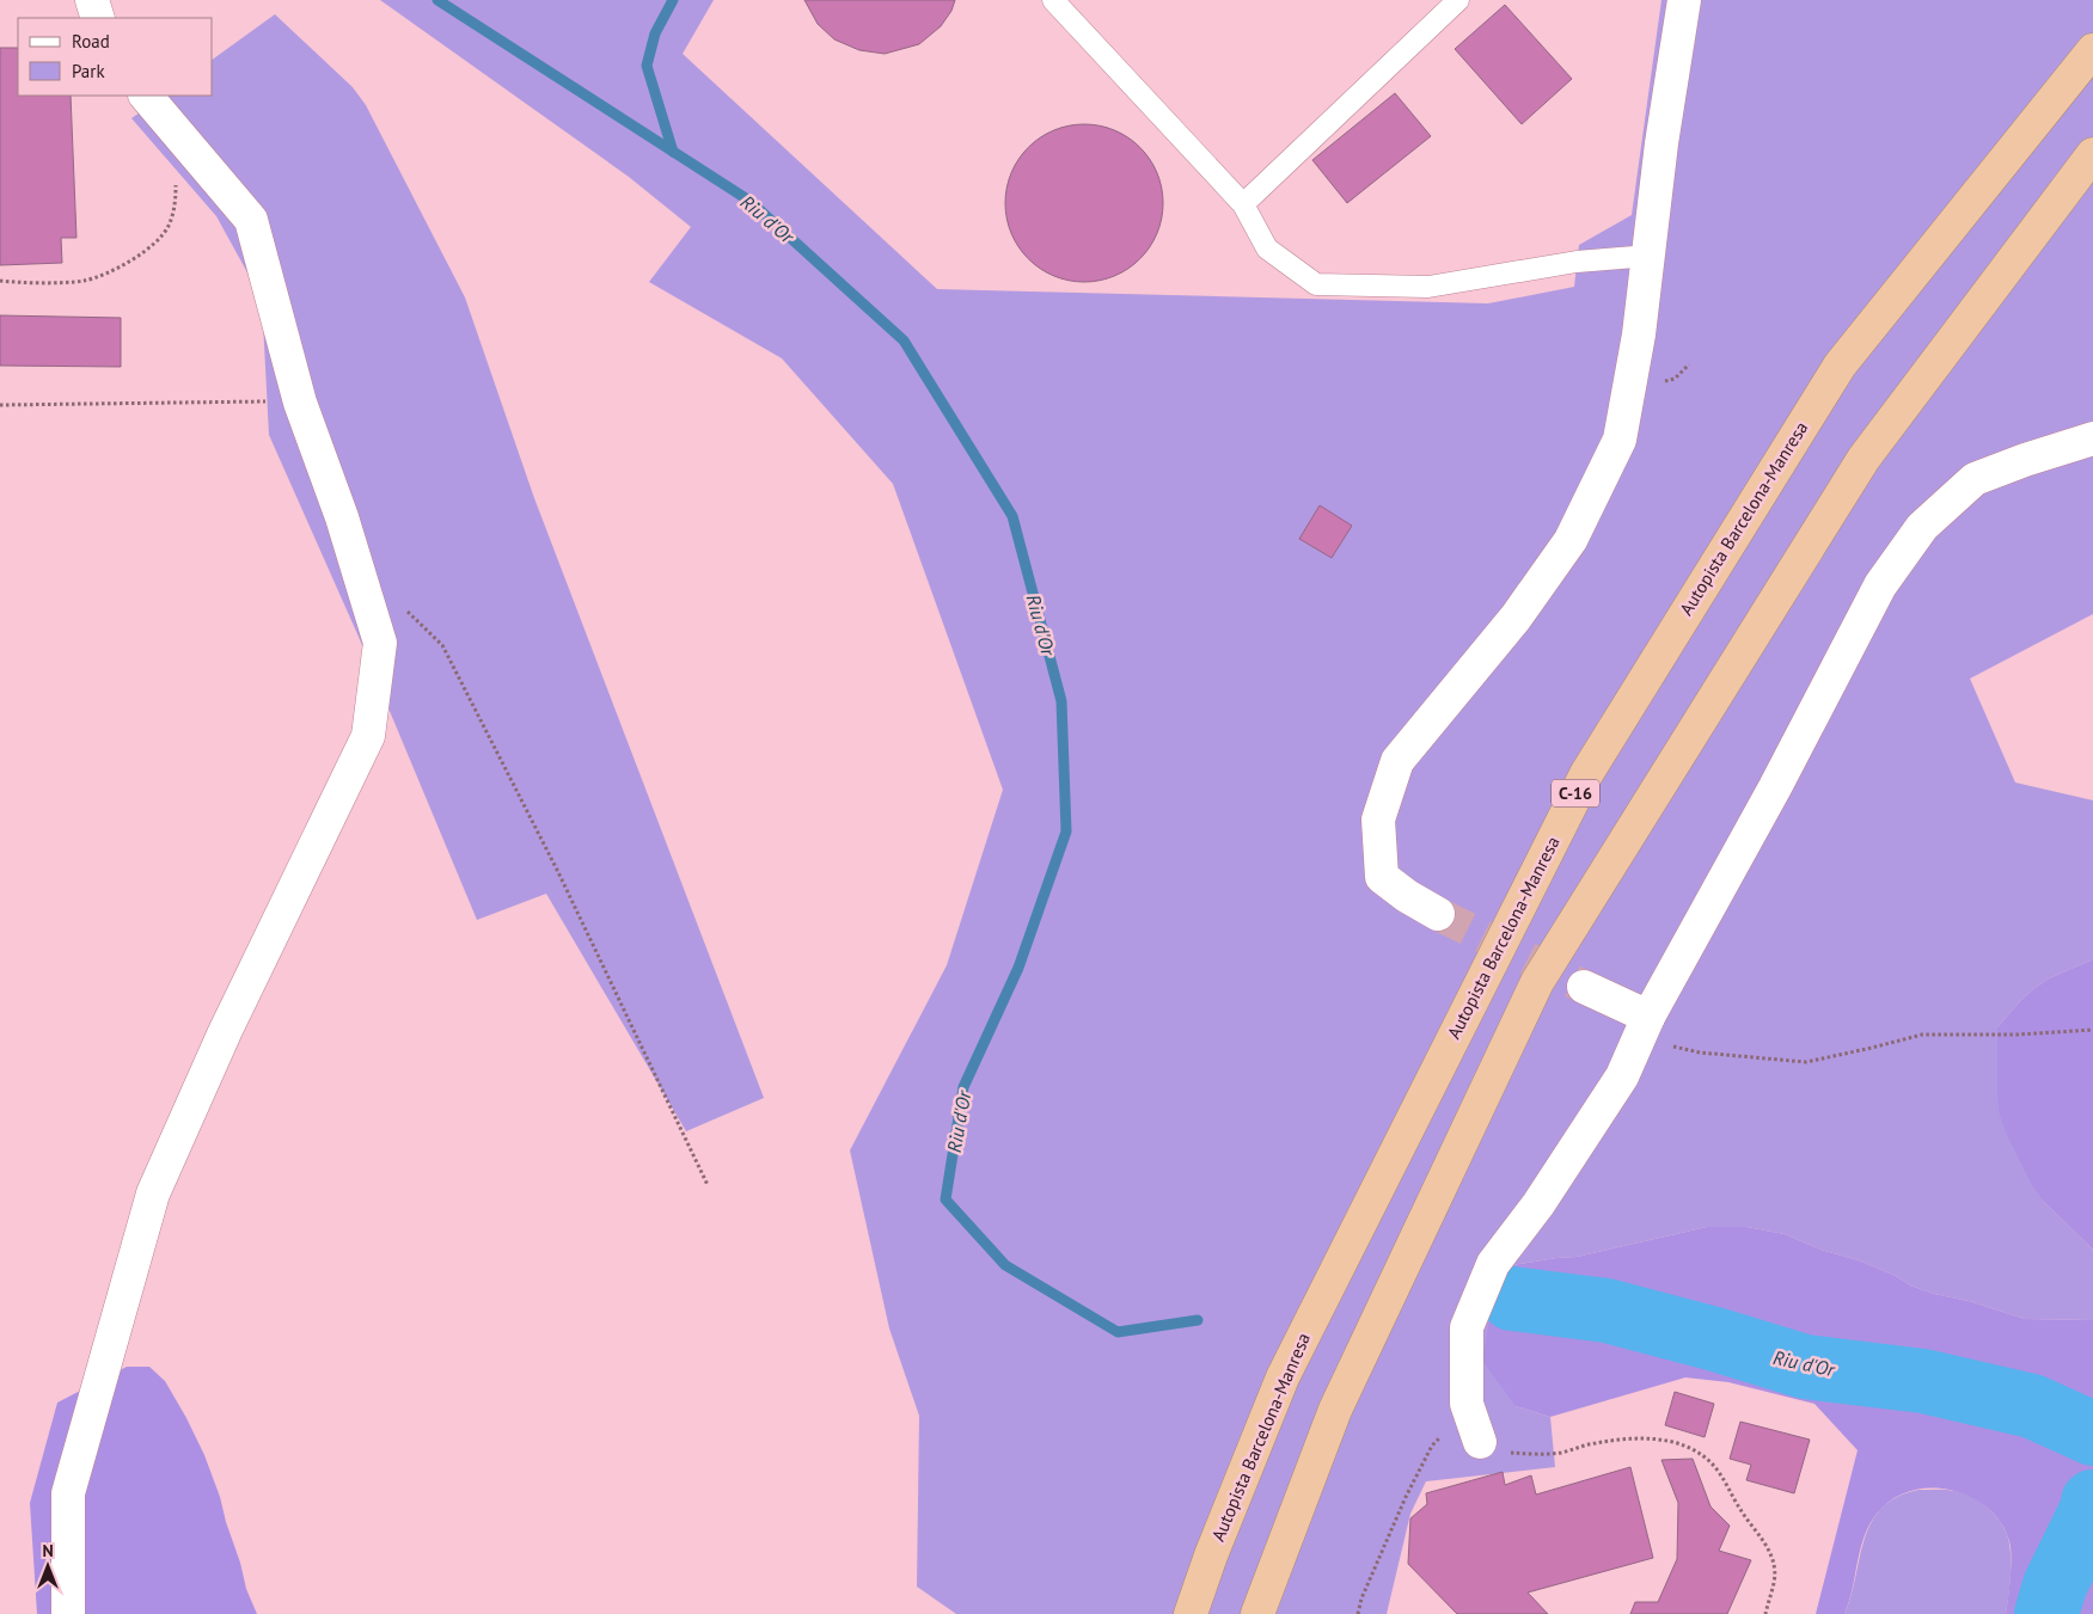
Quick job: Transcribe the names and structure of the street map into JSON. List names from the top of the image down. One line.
{"streets":{"highway":["Autopista Barcelona-Manresa","C-16"]},"water":["Riu d'Or"],"legend":["Road","Park"],"north":"top"}
